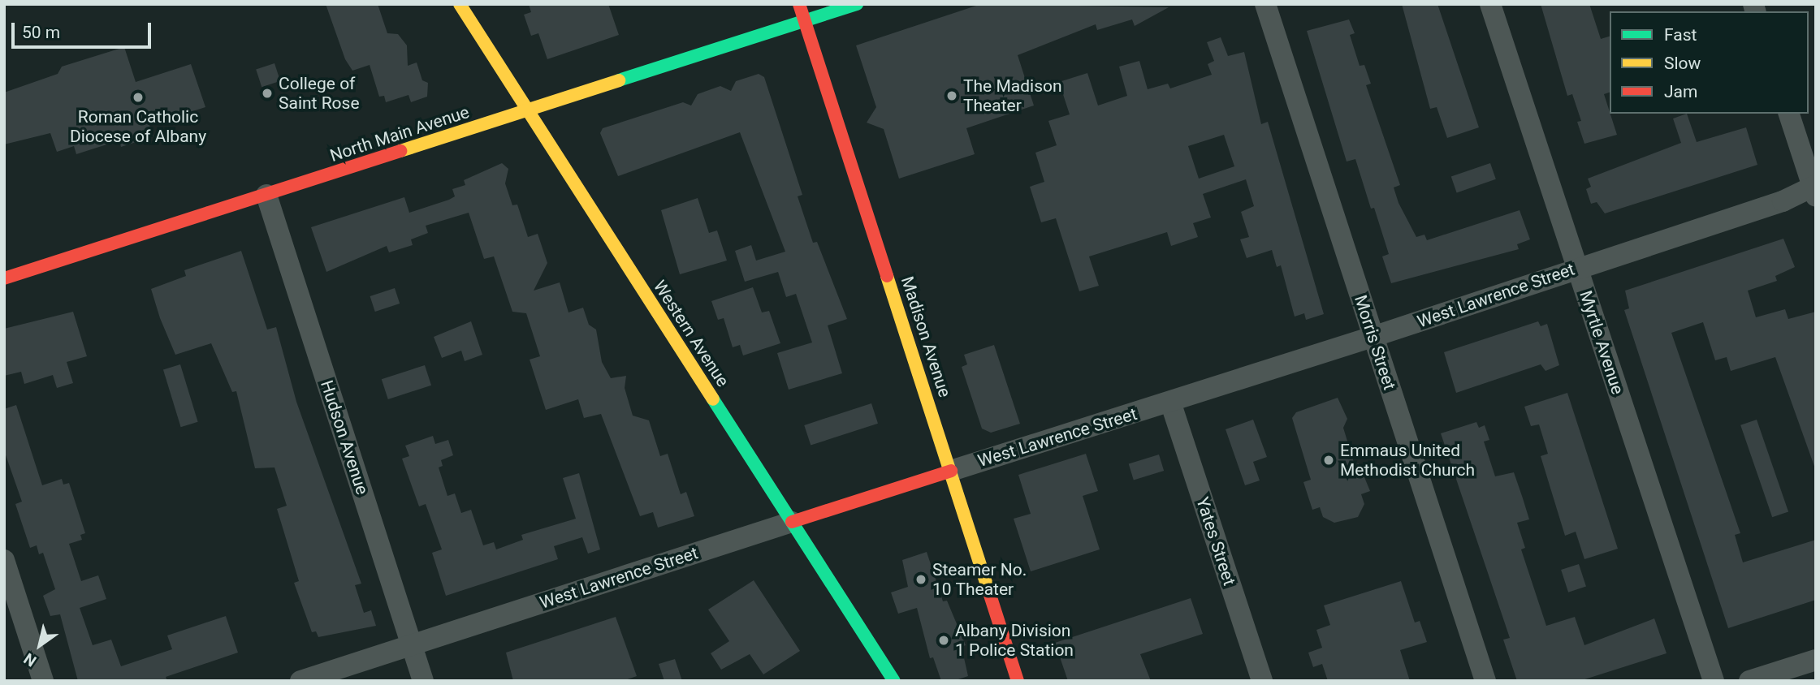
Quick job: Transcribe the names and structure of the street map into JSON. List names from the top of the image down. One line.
{"streets":{"street":["North Main Avenue","West Lawrence Street","Western Avenue","Madison Avenue","Morris Street","Myrtle Avenue","Hudson Avenue","Yates Street"]},"crossings":[["North Main Avenue","Western Avenue"],["North Main Avenue","Madison Avenue"],["North Main Avenue","Hudson Avenue"],["West Lawrence Street","Western Avenue"],["West Lawrence Street","Madison Avenue"],["West Lawrence Street","Morris Street"],["West Lawrence Street","Myrtle Avenue"],["West Lawrence Street","Hudson Avenue"],["West Lawrence Street","Yates Street"]],"places":["College of Saint Rose","The Madison Theater","Roman Catholic Diocese of Albany","Emmaus United Methodist Church","Steamer No. 10 Theater","Albany Division 1 Police Station"],"legend":["Fast","Slow","Jam"],"scale_bar":"50 m","north":"bottom left"}
